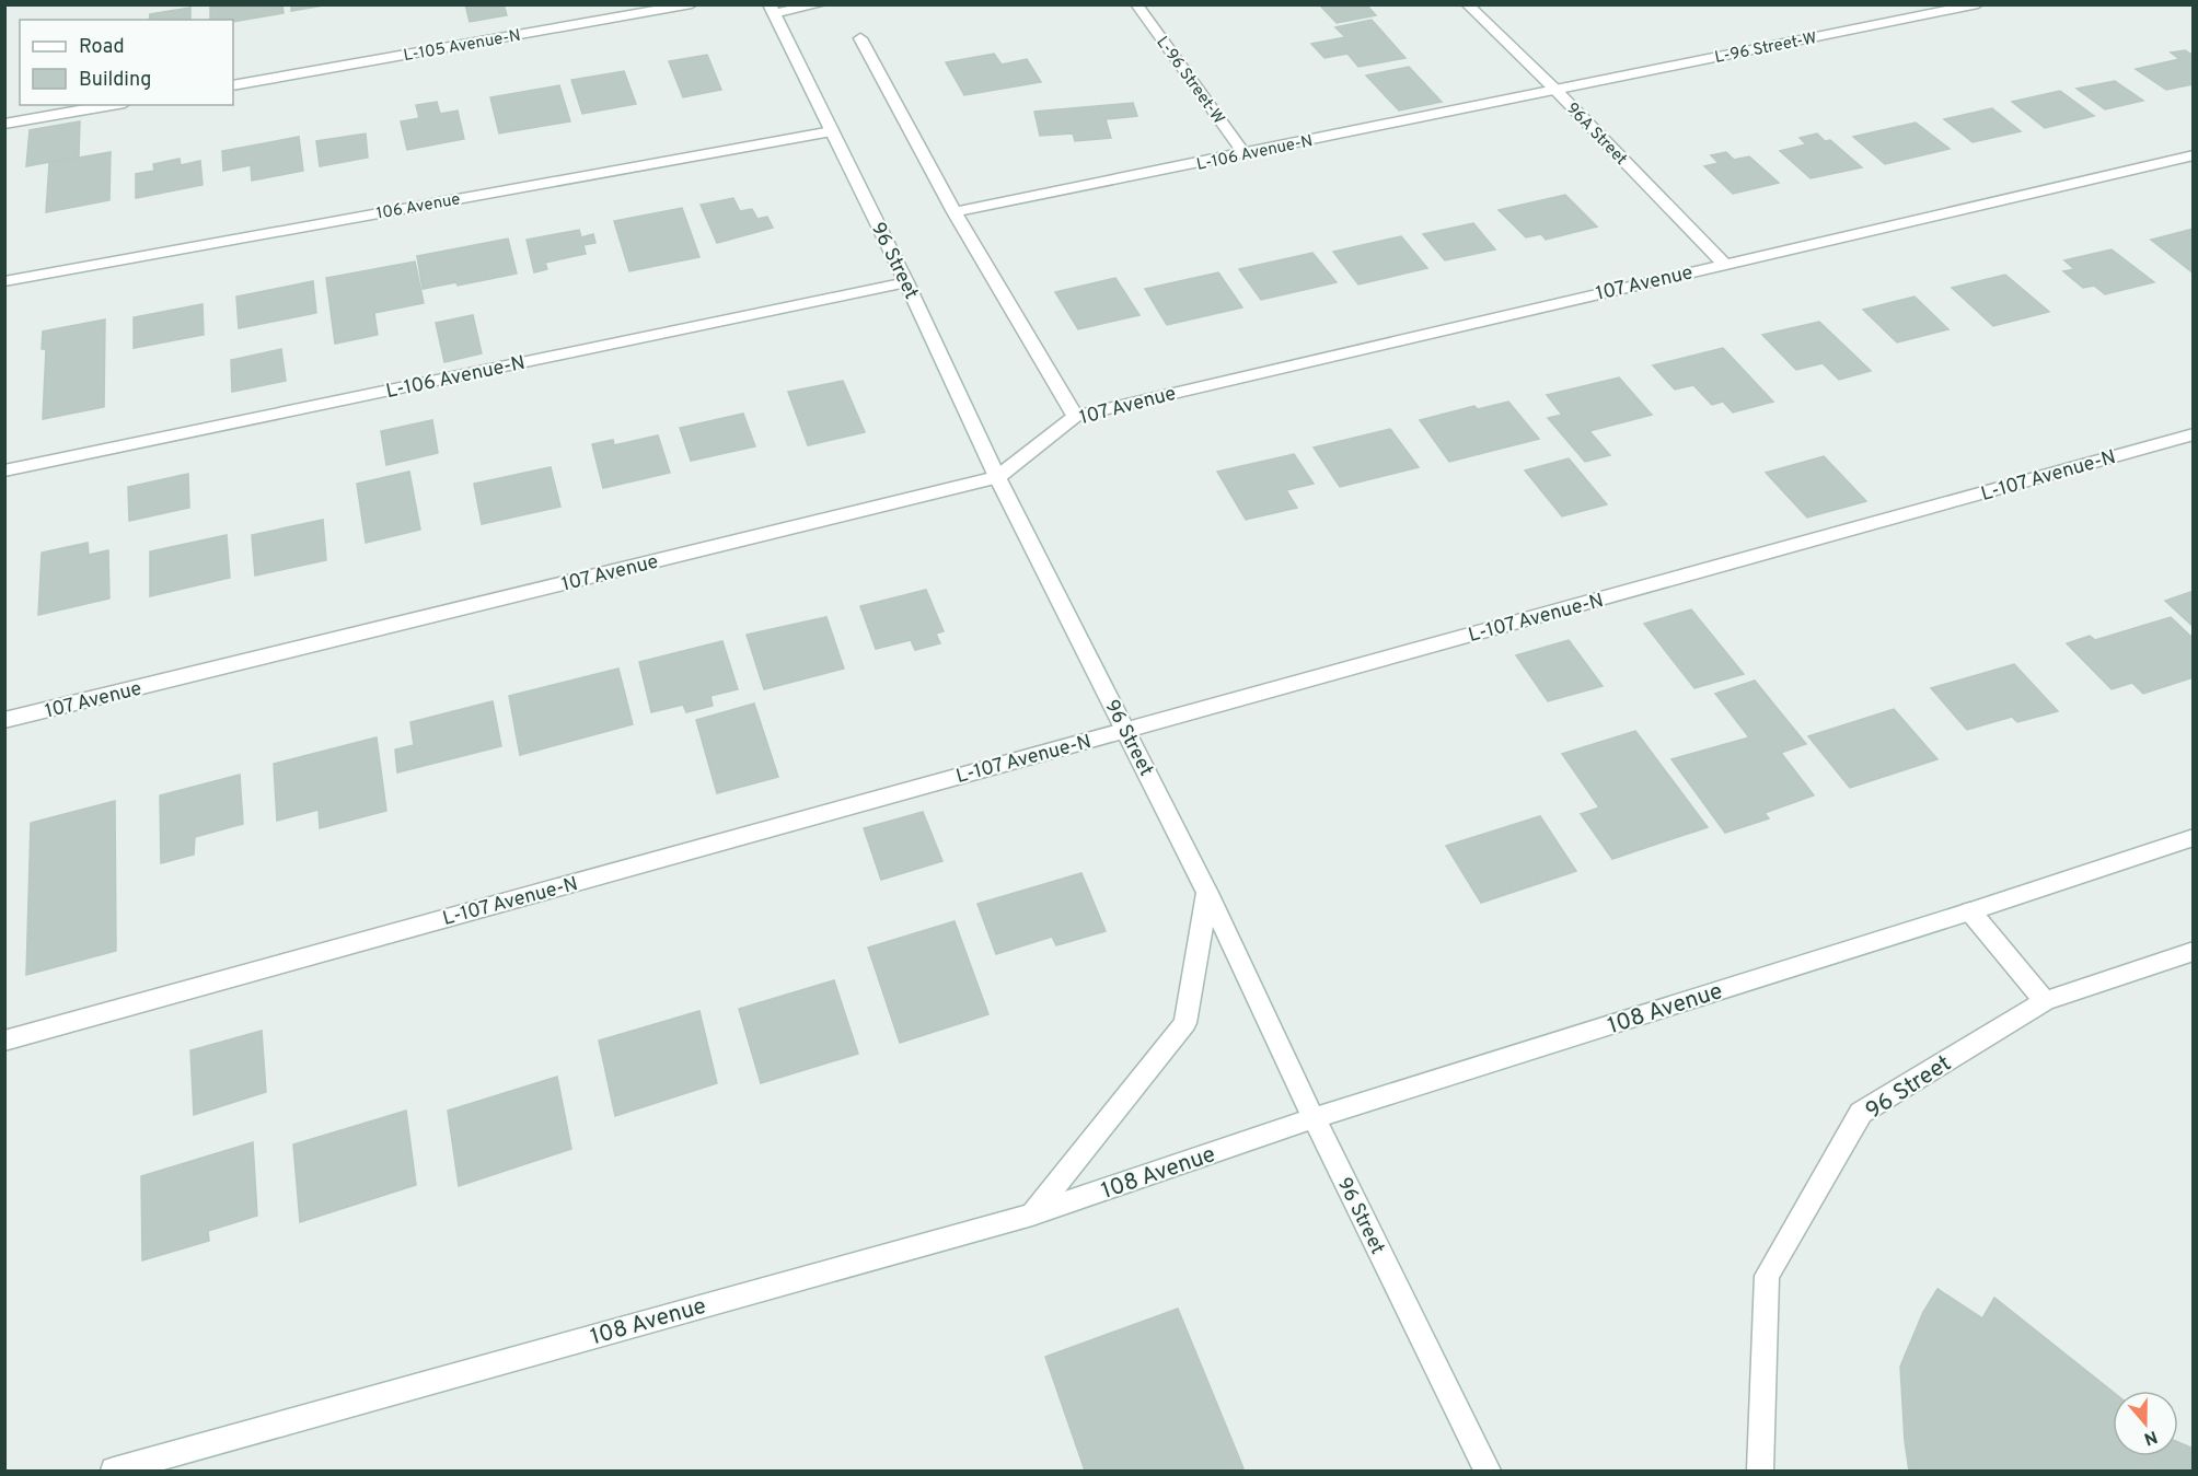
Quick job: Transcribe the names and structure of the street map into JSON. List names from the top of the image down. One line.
{"streets":{"street":["L-105 Avenue-N","L-96 Street-W","96A Street","L-106 Avenue-N","106 Avenue","96 Street","107 Avenue","L-107 Avenue-N","108 Avenue"]},"crossings":[["L-96 Street-W","96A Street"],["L-96 Street-W","L-106 Avenue-N"],["96A Street","L-106 Avenue-N"],["96A Street","107 Avenue"],["L-106 Avenue-N","96 Street"],["106 Avenue","96 Street"],["96 Street","107 Avenue"],["96 Street","L-107 Avenue-N"],["96 Street","108 Avenue"]],"legend":["Road","Building"],"north":"bottom"}
